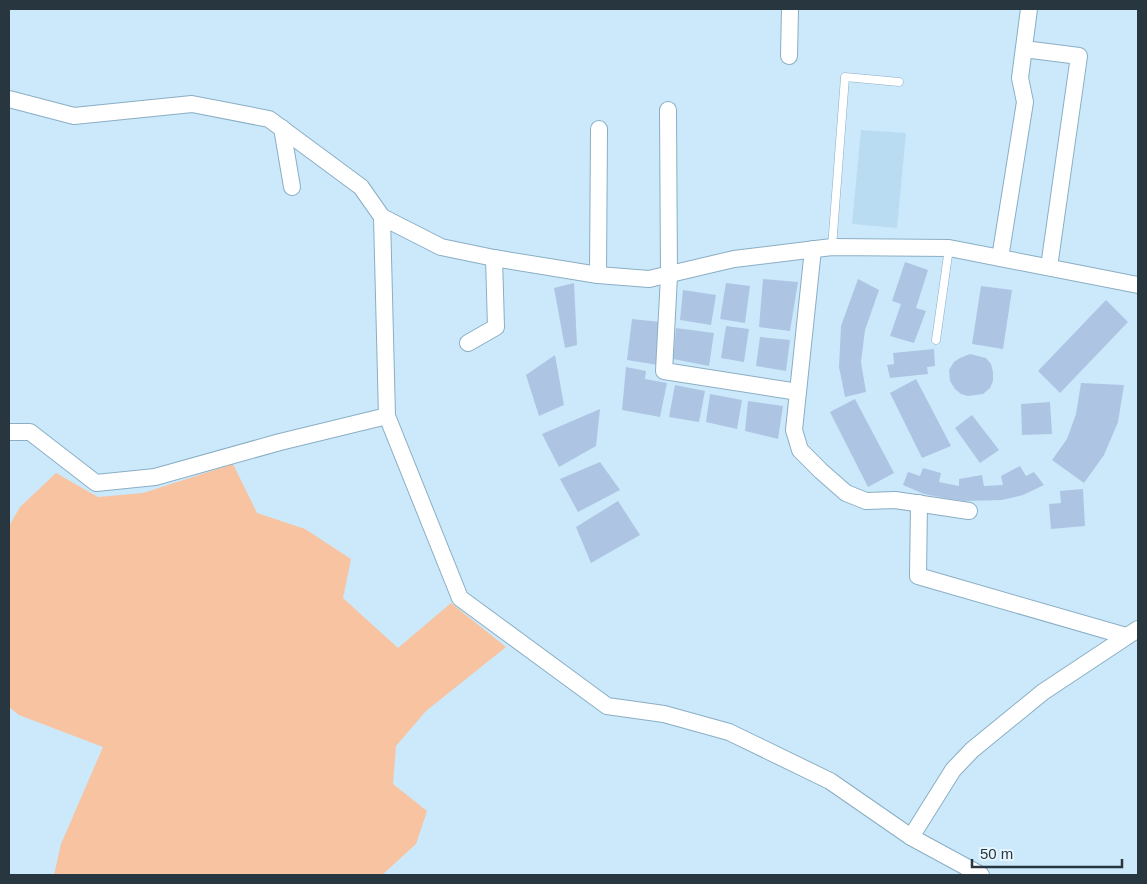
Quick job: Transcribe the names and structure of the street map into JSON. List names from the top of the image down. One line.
{"scale_bar":"50 m"}
